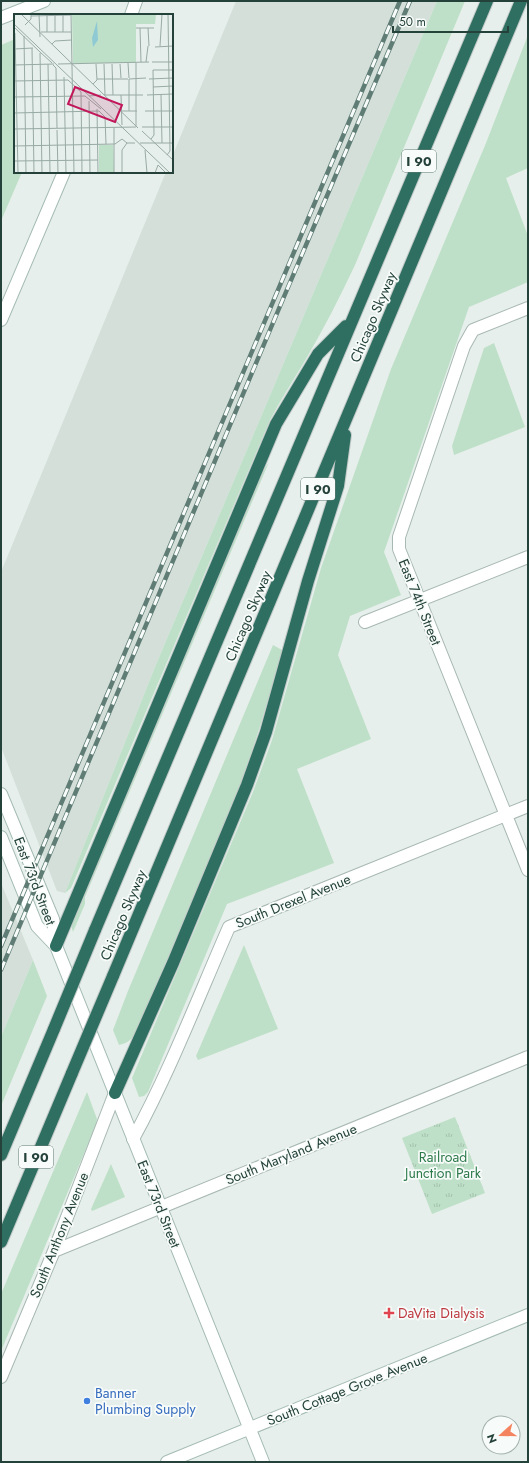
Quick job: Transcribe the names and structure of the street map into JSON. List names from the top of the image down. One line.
{"streets":{"highway":["I 90","Chicago Skyway"],"street":["East 74th Street","East 73rd Street","South Drexel Avenue","South Maryland Avenue","South Anthony Avenue","South Cottage Grove Avenue"]},"crossings":[["East 74th Street","South Drexel Avenue"],["East 73rd Street","South Drexel Avenue"],["East 73rd Street","South Maryland Avenue"],["East 73rd Street","South Anthony Avenue"],["East 73rd Street","South Cottage Grove Avenue"],["South Maryland Avenue","South Anthony Avenue"]],"parks":["Railroad Junction Park"],"places":{"health":["DaVita Dialysis"],"other":["Banner Plumbing Supply"]},"scale_bar":"50 m","north":"left"}
